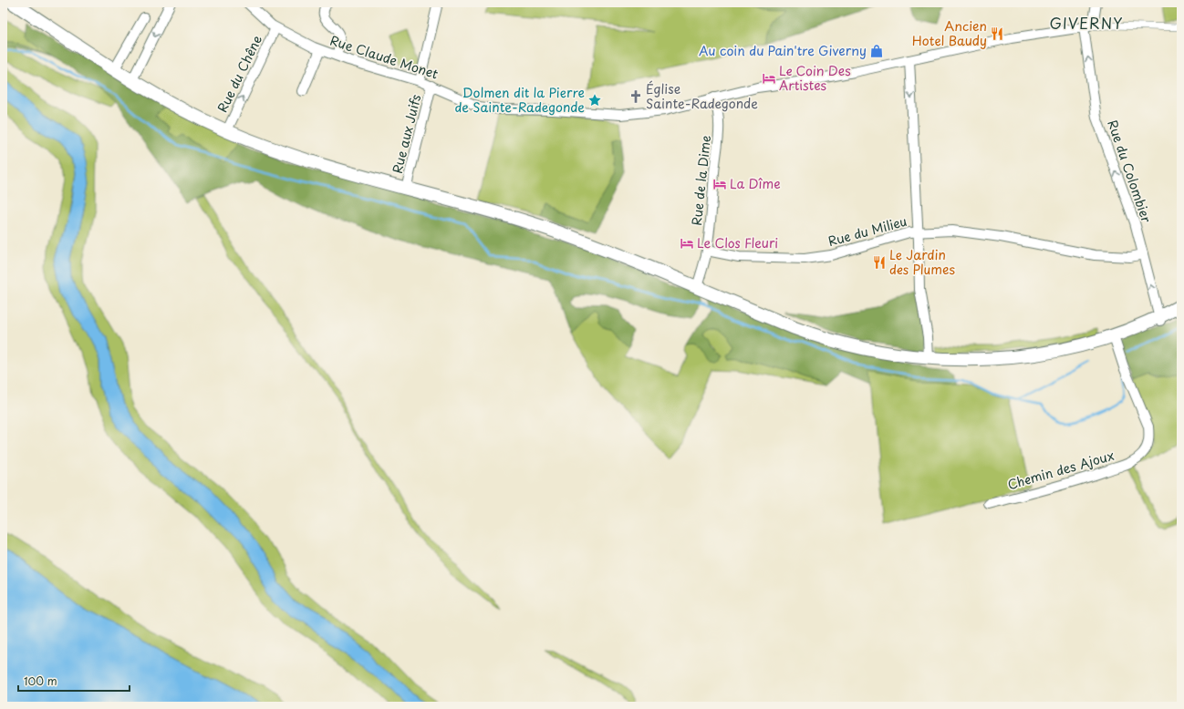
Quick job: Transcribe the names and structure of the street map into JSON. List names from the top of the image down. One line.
{"streets":{"street":["Rue Claude Monet","Rue du Chêne","Rue aux Juifs","Rue du Colombier","Rue de la Dime","Rue du Milieu","Chemin des Ajoux"]},"crossings":[["Rue Claude Monet","Rue du Chêne"],["Rue Claude Monet","Rue aux Juifs"],["Rue Claude Monet","Rue du Colombier"],["Rue Claude Monet","Rue de la Dime"],["Rue du Colombier","Rue du Milieu"],["Rue de la Dime","Rue du Milieu"]],"one_way":["Rue du Colombier"],"districts":["GIVERNY"],"places":{"restaurant":["Ancien Hotel Baudy","Le Jardin des Plumes"],"shop":["Au coin du Pain'tre Giverny"],"hotel":["Le Coin Des Artistes","La Dîme","Le Clos Fleuri"],"church":["Église Sainte-Radegonde"],"place":["Dolmen dit la Pierre de Sainte-Radegonde"]},"scale_bar":"100 m"}
